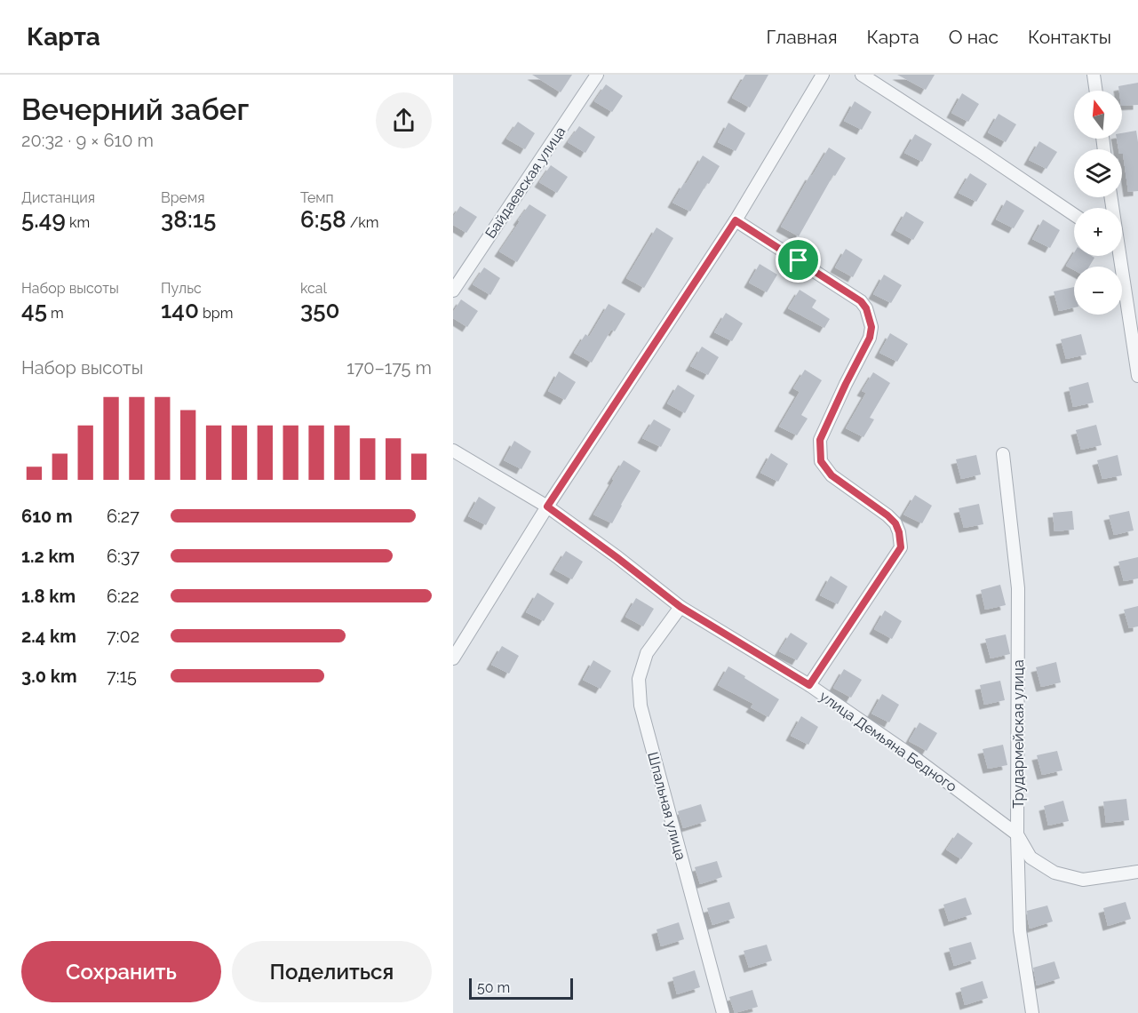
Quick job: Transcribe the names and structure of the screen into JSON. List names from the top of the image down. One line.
{"streets":{"street":["Байдаевская улица","Трудармейская улица","улица Демьяна Бедного","Шпальная улица"]},"crossings":[["Трудармейская улица","улица Демьяна Бедного"],["улица Демьяна Бедного","Шпальная улица"]],"scale_bar":"50 m","north":"top","page":{"header":"Карта","nav":["Главная","Карта","О нас","Контакты"],"heading":["Вечерний забег","20:32 · 9 × 610 m"],"map_buttons":["+","−"],"stats":[["Дистанция","5.49 km"],["Время","38:15"],["Темп","6:58 /km"],["Набор высоты","45 m"],["Пульс","140 bpm"],["kcal","350"]],"chart":["Набор высоты","170–175 m"],"list":[{"name":"610 m","note":"6:27"},{"name":"1.2 km","note":"6:37"},{"name":"1.8 km","note":"6:22"},{"name":"2.4 km","note":"7:02"},{"name":"3.0 km","note":"7:15"}],"buttons":["Сохранить","Поделиться"],"scale":"50 m"}}
